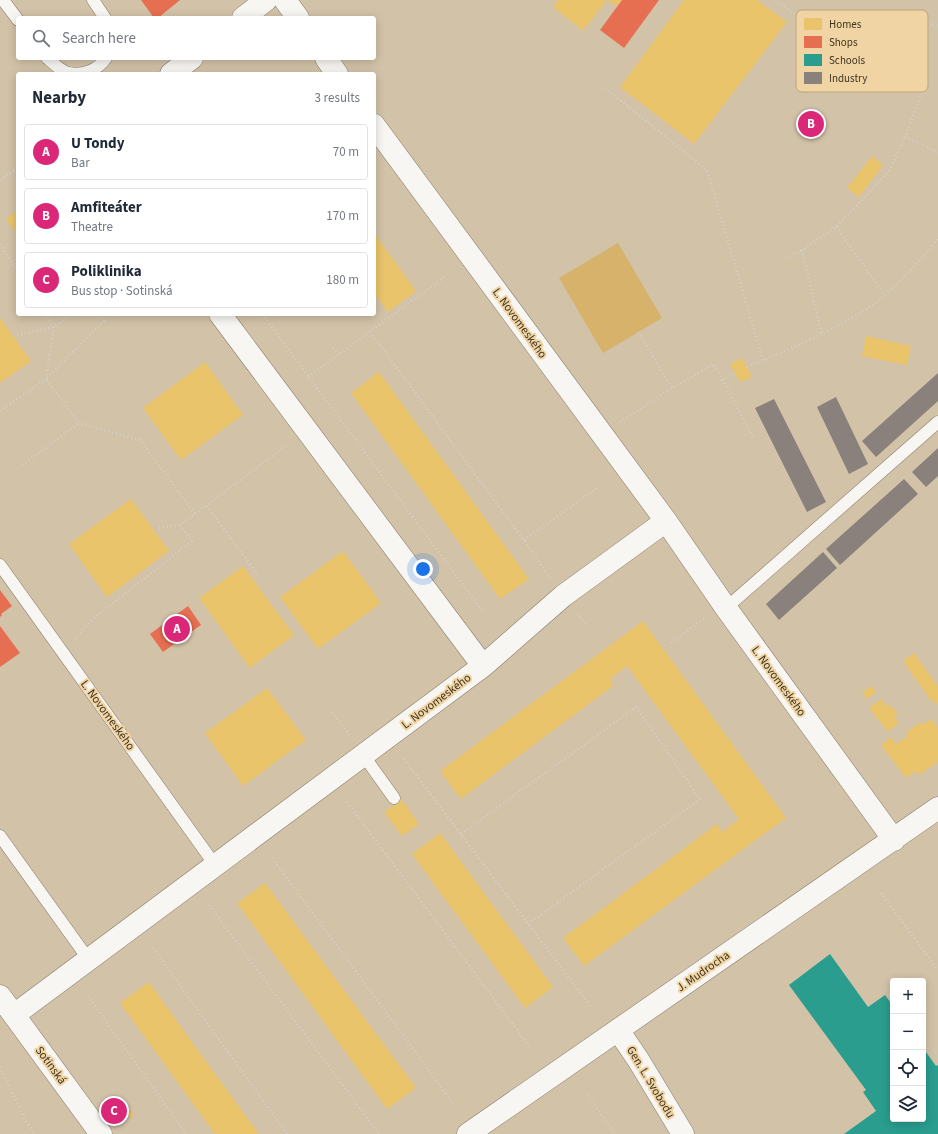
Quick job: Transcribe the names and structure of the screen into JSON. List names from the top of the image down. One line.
{"streets":{"street":["L. Novomeského","J. Mudrocha","Sotinská","Gen. L. Svobodu"]},"crossings":[["L. Novomeského","J. Mudrocha"],["L. Novomeského","Sotinská"],["J. Mudrocha","Gen. L. Svobodu"]],"legend":["Homes","Shops","Schools","Industry"],"page":{"search":"Search here","heading":["Nearby","3 results"],"pins":["B","A","C"],"list":[{"mark":"A","name":"U Tondy","note":"Bar","value":"70 m"},{"mark":"B","name":"Amfiteáter","note":"Theatre","value":"170 m"},{"mark":"C","name":"Poliklinika","note":"Bus stop · Sotinská","value":"180 m"}],"map_buttons":["+","−"]}}
